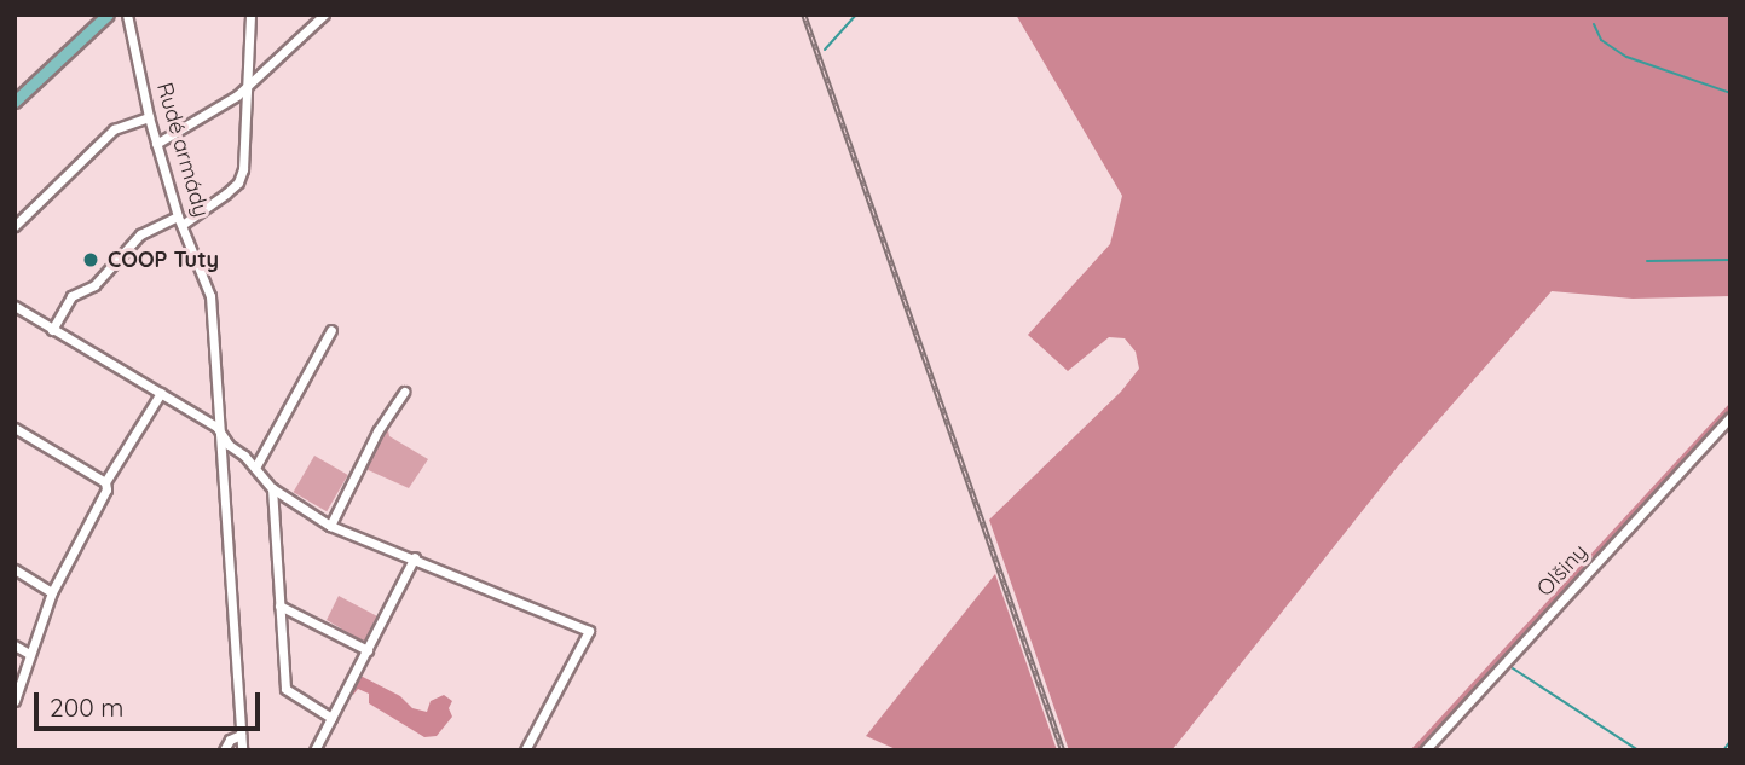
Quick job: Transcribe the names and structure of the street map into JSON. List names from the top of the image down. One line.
{"streets":{"street":["Rudé armády","Olšiny"]},"places":["COOP Tuty"],"scale_bar":"200 m"}
